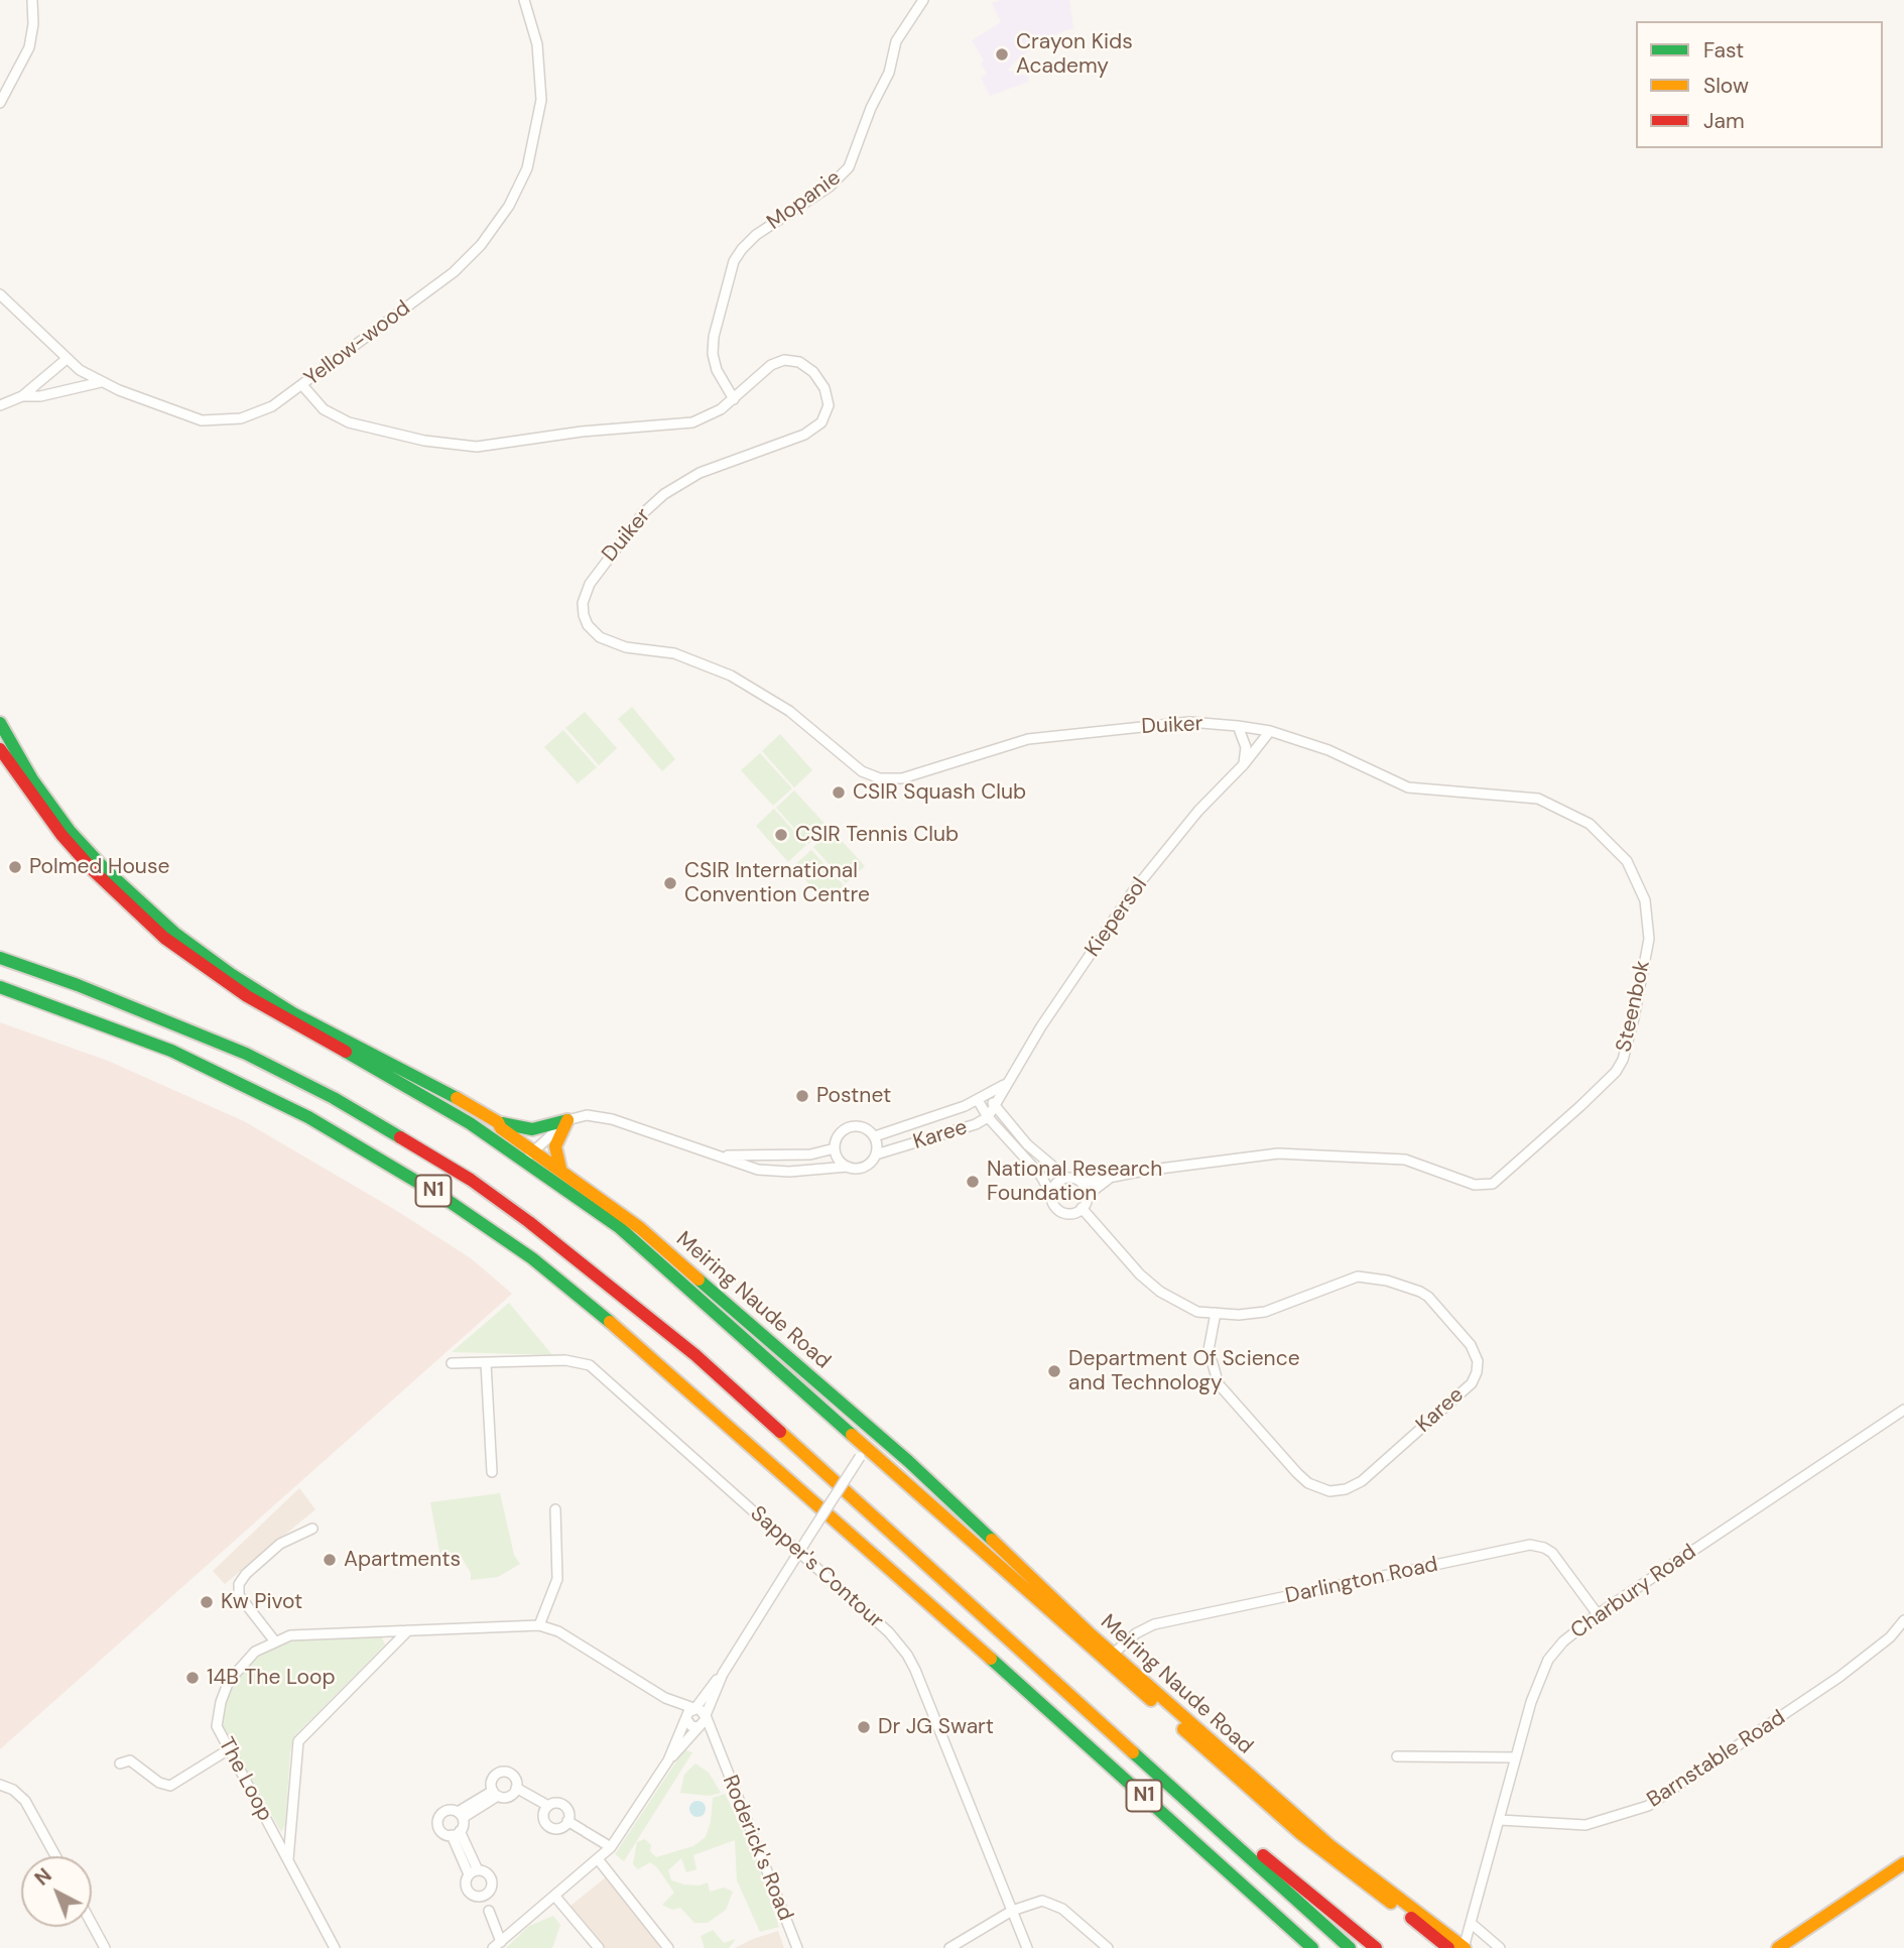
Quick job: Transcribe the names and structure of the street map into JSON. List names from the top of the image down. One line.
{"streets":{"main road":["N1","Meiring Naude Road"],"street":["Mopanie","Yellow-wood","Duiker","Kiepersol","Steenbok","Karee","Sapper's Contour","Darlington Road","Charbury Road","Barnstable Road","The Loop","Roderick's Road"]},"crossings":[["Mopanie","Duiker"],["Yellow-wood","Duiker"],["Duiker","Kiepersol"],["Duiker","Steenbok"],["Kiepersol","Steenbok"],["Kiepersol","Karee"],["Meiring Naude Road","Darlington Road"],["Meiring Naude Road","Charbury Road"],["Darlington Road","Charbury Road"],["Charbury Road","Barnstable Road"],["The Loop","Roderick's Road"]],"places":["Crayon Kids Academy","CSIR Squash Club","CSIR Tennis Club","Polmed House","CSIR International Convention Centre","Postnet","National Research Foundation","Department Of Science and Technology","Apartments","Kw Pivot","14B The Loop","Dr JG Swart"],"legend":["Fast","Slow","Jam"],"north":"top left"}
